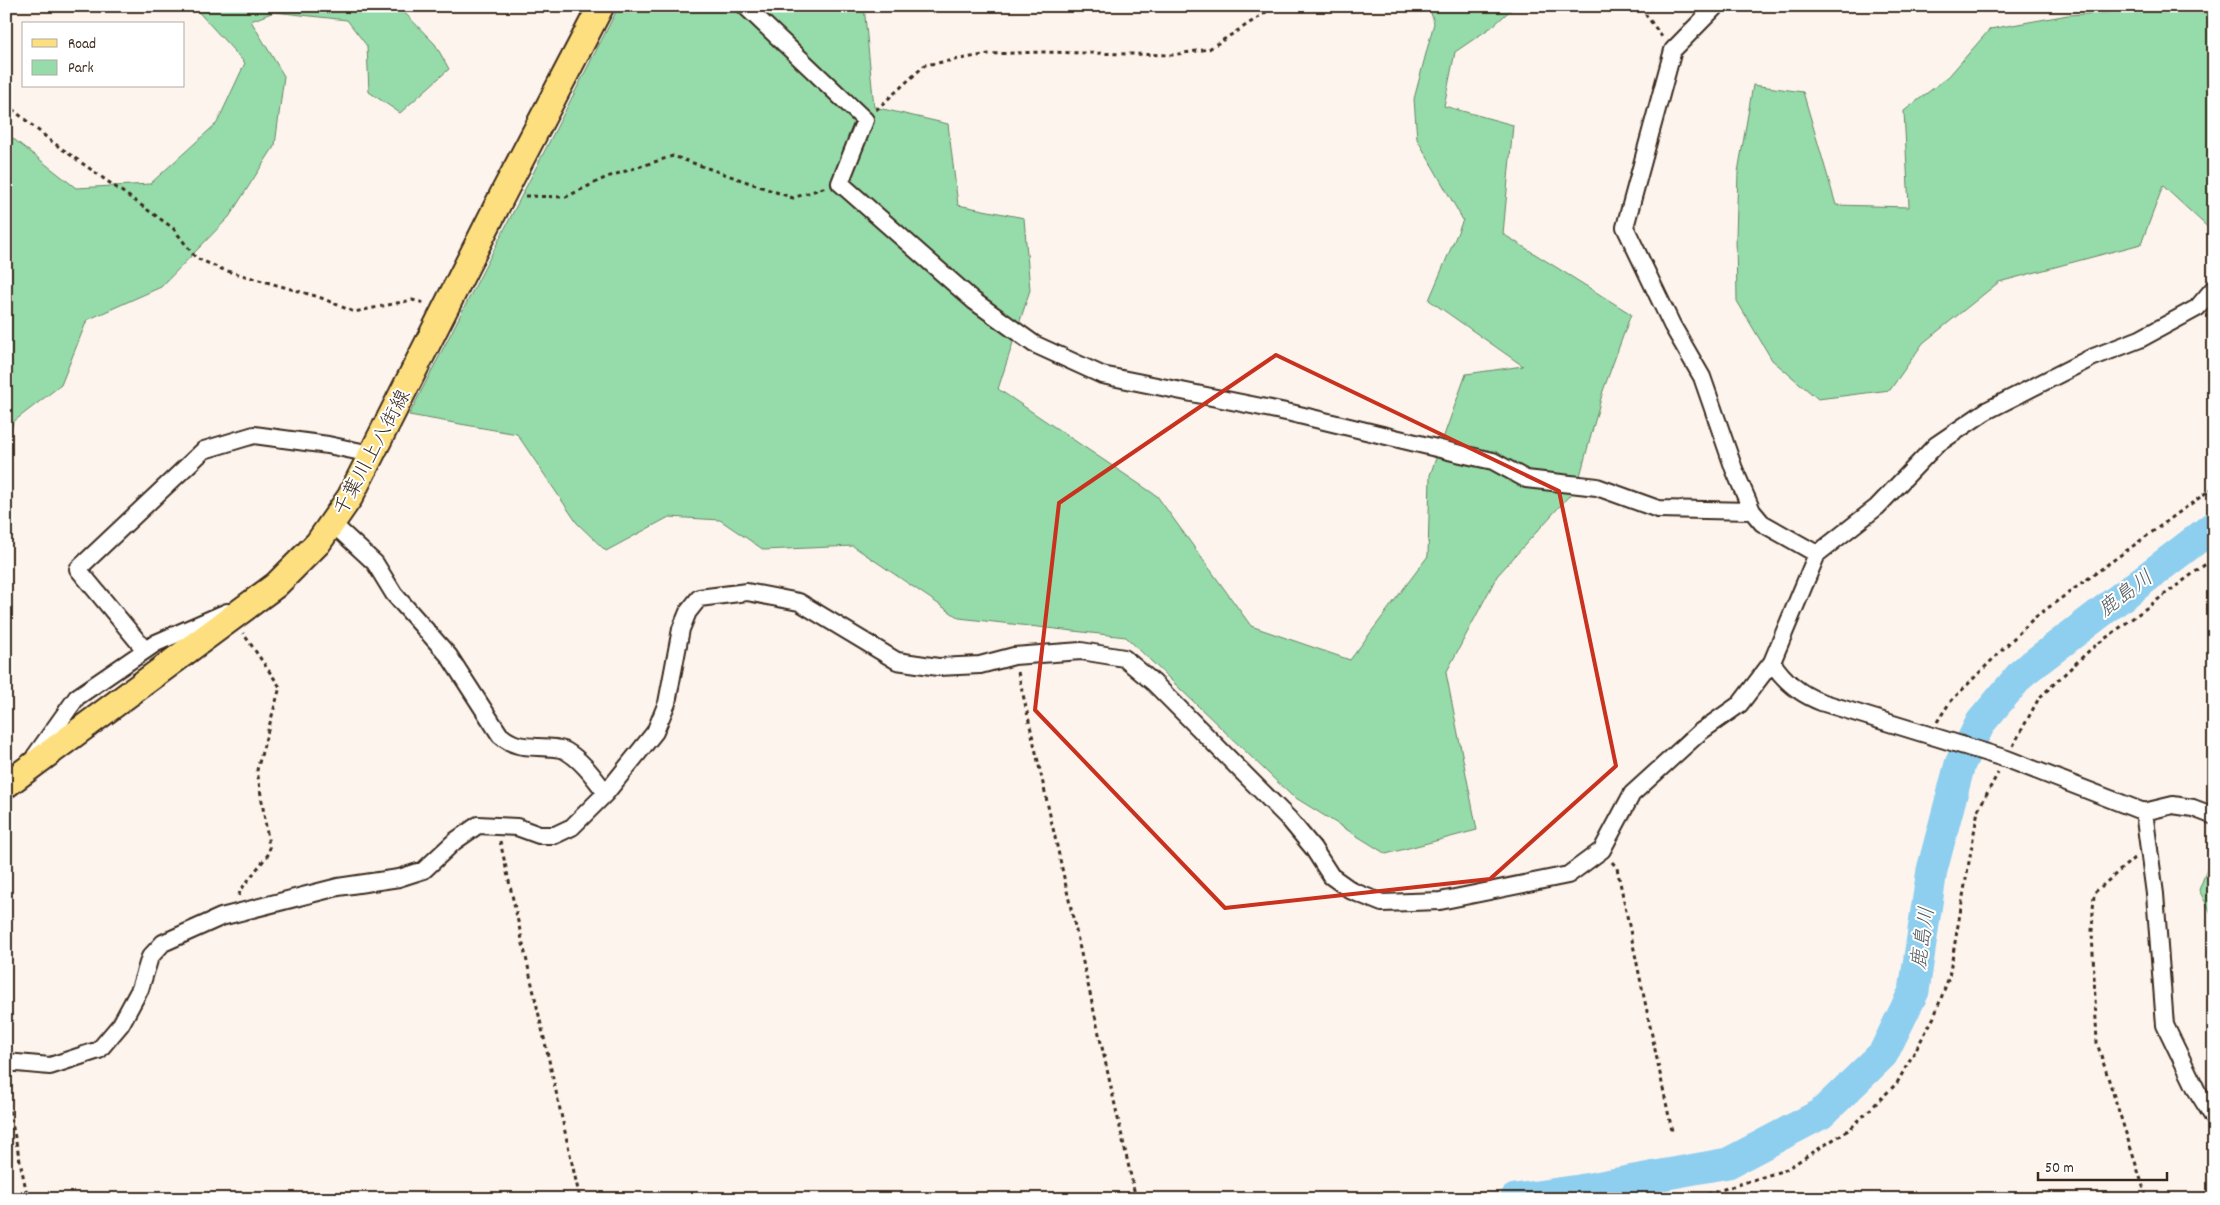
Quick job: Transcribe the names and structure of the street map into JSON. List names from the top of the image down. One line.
{"streets":{"main road":["千葉川上八街線"]},"water":["鹿島川"],"legend":["Road","Park"],"scale_bar":"50 m"}
